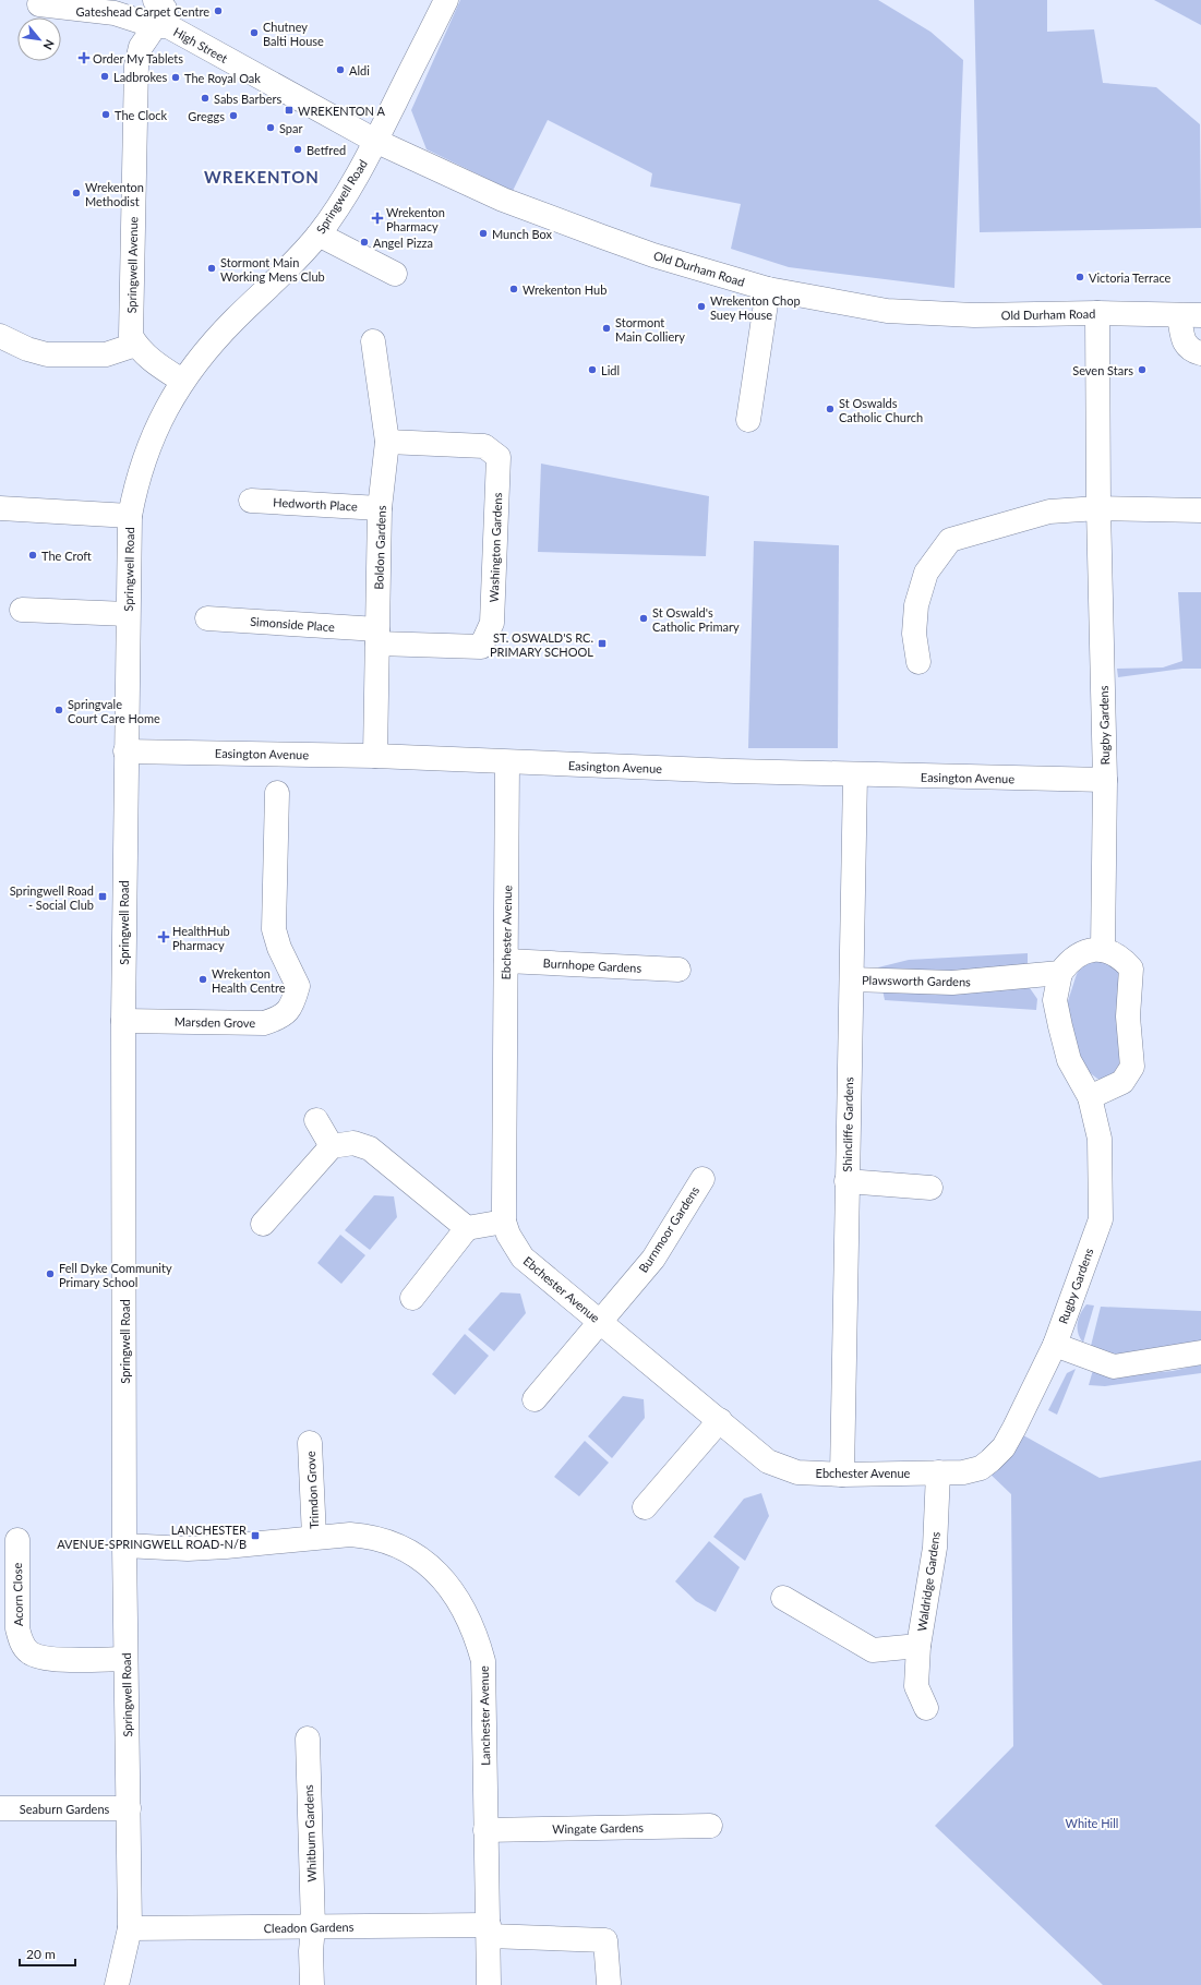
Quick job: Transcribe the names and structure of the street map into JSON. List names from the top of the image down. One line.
{"streets":{"street":["High Street","Springwell Road","Springwell Avenue","Old Durham Road","Hedworth Place","Boldon Gardens","Washington Gardens","Simonside Place","Rugby Gardens","Easington Avenue","Ebchester Avenue","Burnhope Gardens","Plawsworth Gardens","Marsden Grove","Shincliffe Gardens","Burnmoor Gardens","Trimdon Grove","Waldridge Gardens","Acorn Close","Lanchester Avenue","Seaburn Gardens","Wingate Gardens","Whitburn Gardens","Cleadon Gardens"]},"crossings":[["High Street","Springwell Road"],["High Street","Springwell Avenue"],["High Street","Old Durham Road"],["Springwell Road","Old Durham Road"],["Springwell Road","Easington Avenue"],["Springwell Road","Marsden Grove"],["Springwell Road","Acorn Close"],["Springwell Road","Lanchester Avenue"],["Springwell Road","Seaburn Gardens"],["Springwell Road","Cleadon Gardens"],["Old Durham Road","Rugby Gardens"],["Hedworth Place","Boldon Gardens"],["Boldon Gardens","Washington Gardens"],["Boldon Gardens","Simonside Place"],["Boldon Gardens","Easington Avenue"],["Washington Gardens","Simonside Place"],["Rugby Gardens","Easington Avenue"],["Rugby Gardens","Ebchester Avenue"],["Rugby Gardens","Plawsworth Gardens"],["Easington Avenue","Ebchester Avenue"],["Easington Avenue","Shincliffe Gardens"],["Ebchester Avenue","Burnhope Gardens"],["Ebchester Avenue","Shincliffe Gardens"],["Ebchester Avenue","Burnmoor Gardens"],["Ebchester Avenue","Waldridge Gardens"],["Plawsworth Gardens","Shincliffe Gardens"],["Trimdon Grove","Lanchester Avenue"],["Lanchester Avenue","Wingate Gardens"],["Lanchester Avenue","Cleadon Gardens"],["Whitburn Gardens","Cleadon Gardens"]],"districts":["WREKENTON"],"parks":["White Hill"],"places":{"other":["Gateshead Carpet Centre","Chutney Balti House","Aldi","Ladbrokes","The Royal Oak","Sabs Barbers","The Clock","Greggs","Spar","Betfred","Wrekenton Methodist","Munch Box","Angel Pizza","Stormont Main Working Mens Club","Victoria Terrace","Wrekenton Hub","Wrekenton Chop Suey House","Stormont Main Colliery","Lidl","Seven Stars","St Oswalds Catholic Church","The Croft","St Oswald's Catholic Primary","Springvale Court Care Home","Wrekenton Health Centre","Fell Dyke Community Primary School"],"health":["Order My Tablets","Wrekenton Pharmacy","HealthHub Pharmacy"],"transit":["WREKENTON A","ST. OSWALD'S RC. PRIMARY SCHOOL","Springwell Road - Social Club","LANCHESTER AVENUE-SPRINGWELL ROAD-N/B"]},"scale_bar":"20 m","north":"bottom right"}
